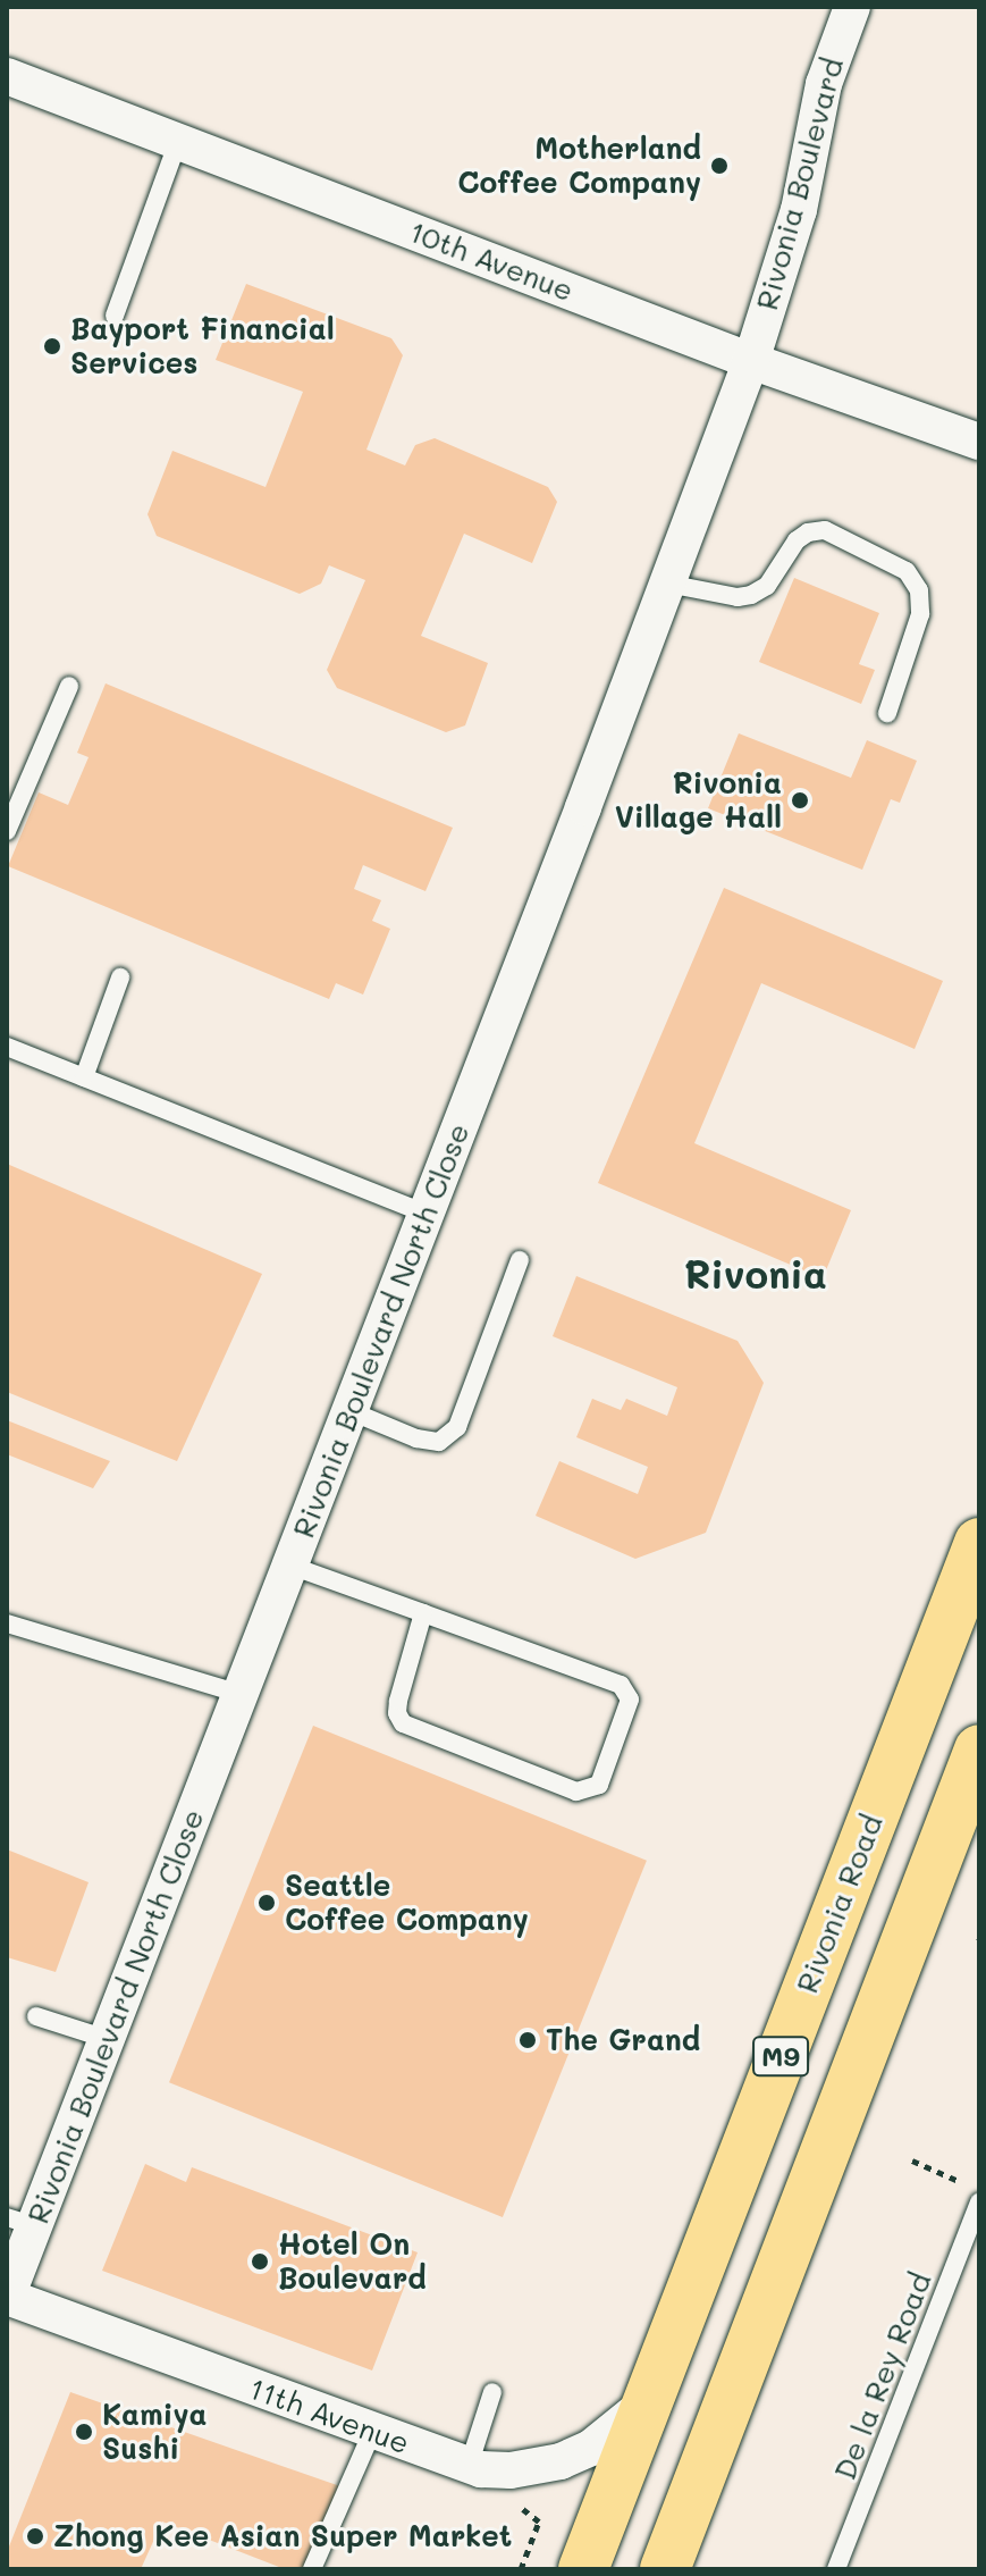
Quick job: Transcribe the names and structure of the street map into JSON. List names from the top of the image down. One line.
{"streets":{"main road":["Rivonia Road","M9"],"street":["Rivonia Boulevard","10th Avenue","Rivonia Boulevard North Close","11th Avenue"],"lane":["De la Rey Road"]},"crossings":[["Rivonia Boulevard","10th Avenue"],["Rivonia Boulevard","Rivonia Boulevard North Close"],["10th Avenue","Rivonia Boulevard North Close"],["Rivonia Boulevard North Close","11th Avenue"],["Rivonia Road","11th Avenue"]],"districts":["Rivonia"],"places":["Motherland Coffee Company","Bayport Financial Services","Rivonia Village Hall","Seattle Coffee Company","The Grand","Hotel On Boulevard","Kamiya Sushi","Zhong Kee Asian Super Market"]}
